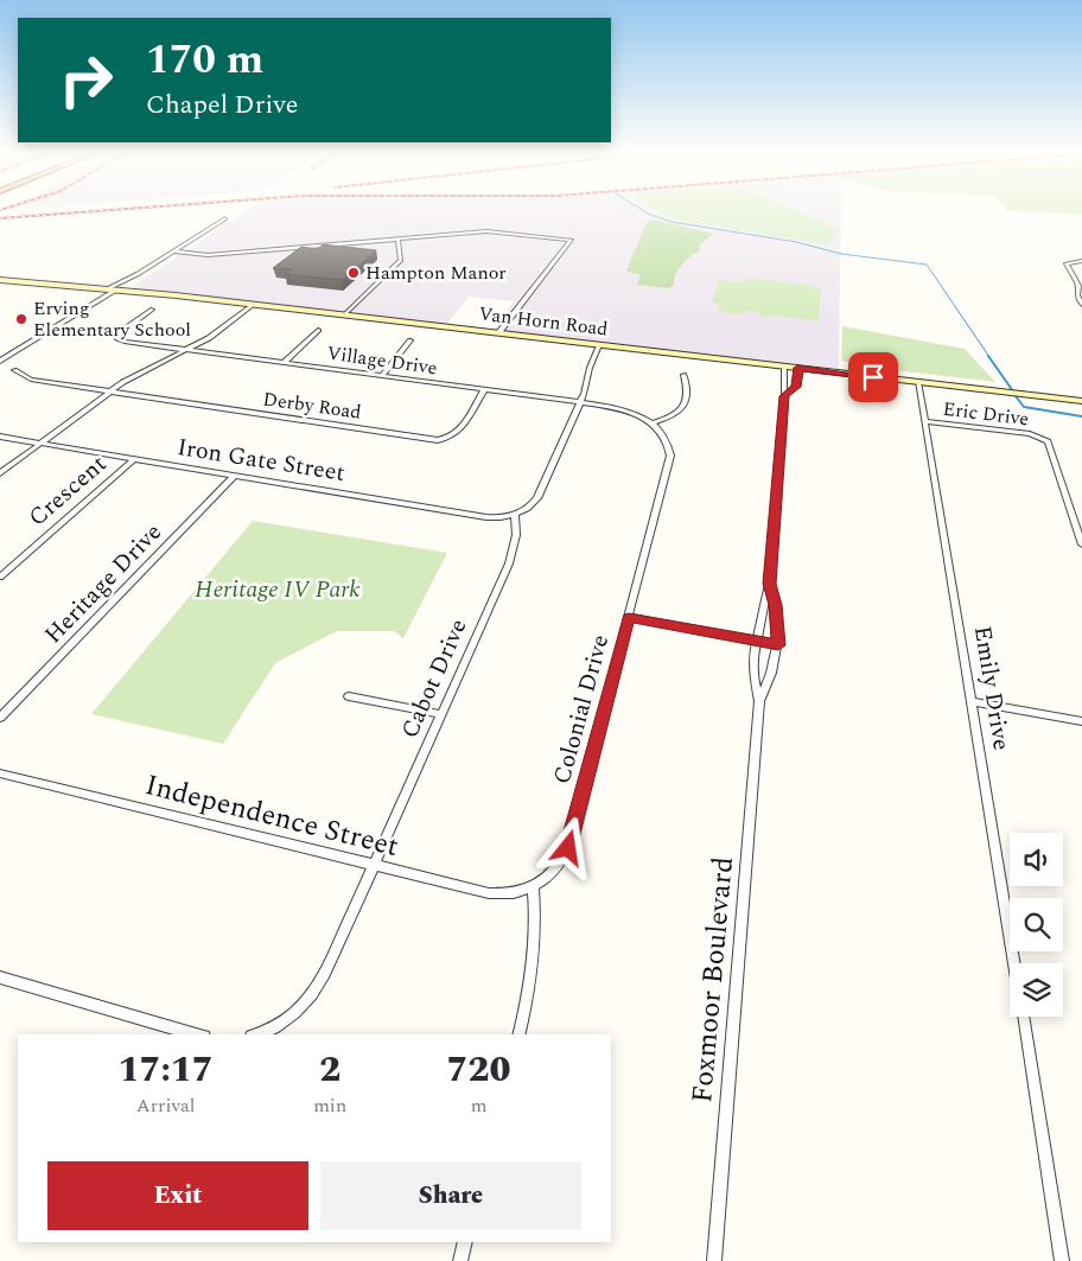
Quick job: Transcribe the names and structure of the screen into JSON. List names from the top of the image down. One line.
{"streets":{"main road":["Van Horn Road"],"street":["Village Drive","Derby Road","Eric Drive","Iron Gate Street","Crescent","Heritage Drive","Cabot Drive","Emily Drive","Colonial Drive","Independence Street","Foxmoor Boulevard"]},"crossings":[["Van Horn Road","Emily Drive"],["Van Horn Road","Foxmoor Boulevard"],["Village Drive","Derby Road"],["Village Drive","Colonial Drive"],["Eric Drive","Emily Drive"],["Iron Gate Street","Crescent"],["Iron Gate Street","Heritage Drive"],["Iron Gate Street","Cabot Drive"],["Cabot Drive","Independence Street"],["Colonial Drive","Independence Street"]],"parks":["Heritage IV Park"],"places":["Hampton Manor","Erving Elementary School"],"page":{"turn":["170 m","Chapel Drive"],"eta":["17:17","Arrival","2","min","720","m"],"buttons":["Exit","Share"]}}
